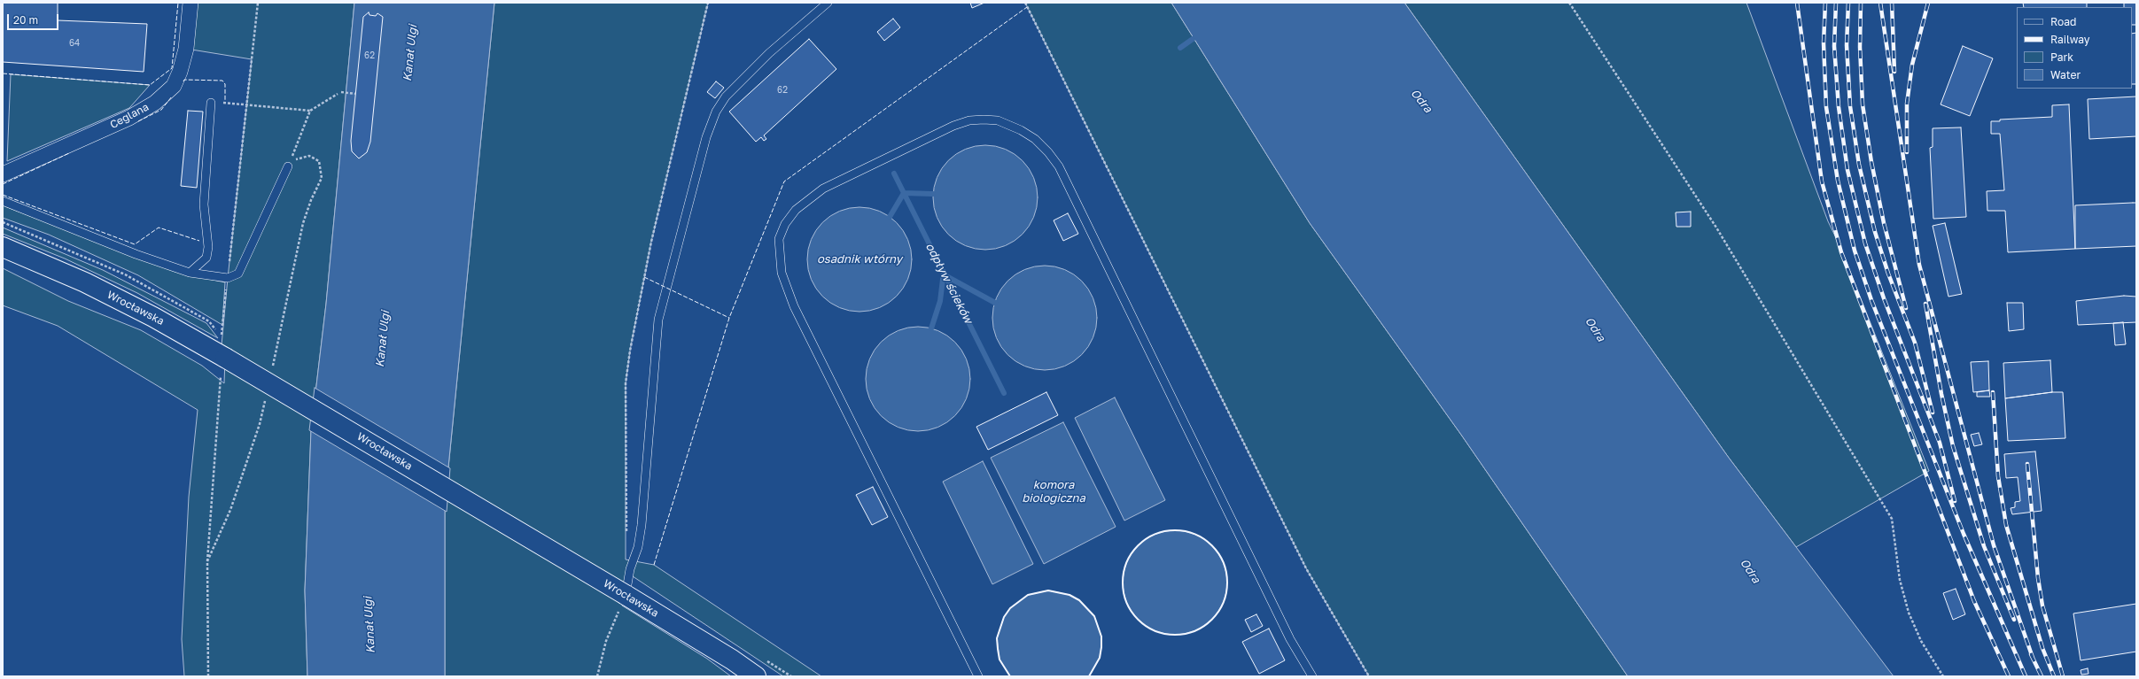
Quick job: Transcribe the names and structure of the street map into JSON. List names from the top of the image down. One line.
{"streets":{"main road":["Wrocławska"],"street":["Ceglana"]},"water":["Kanał Ulgi","Odra","osadnik wtórny","odpływ ścieków","komora biologiczna"],"house_numbers":["64","62","62"],"legend":["Road","Railway","Park","Water"],"scale_bar":"20 m"}
